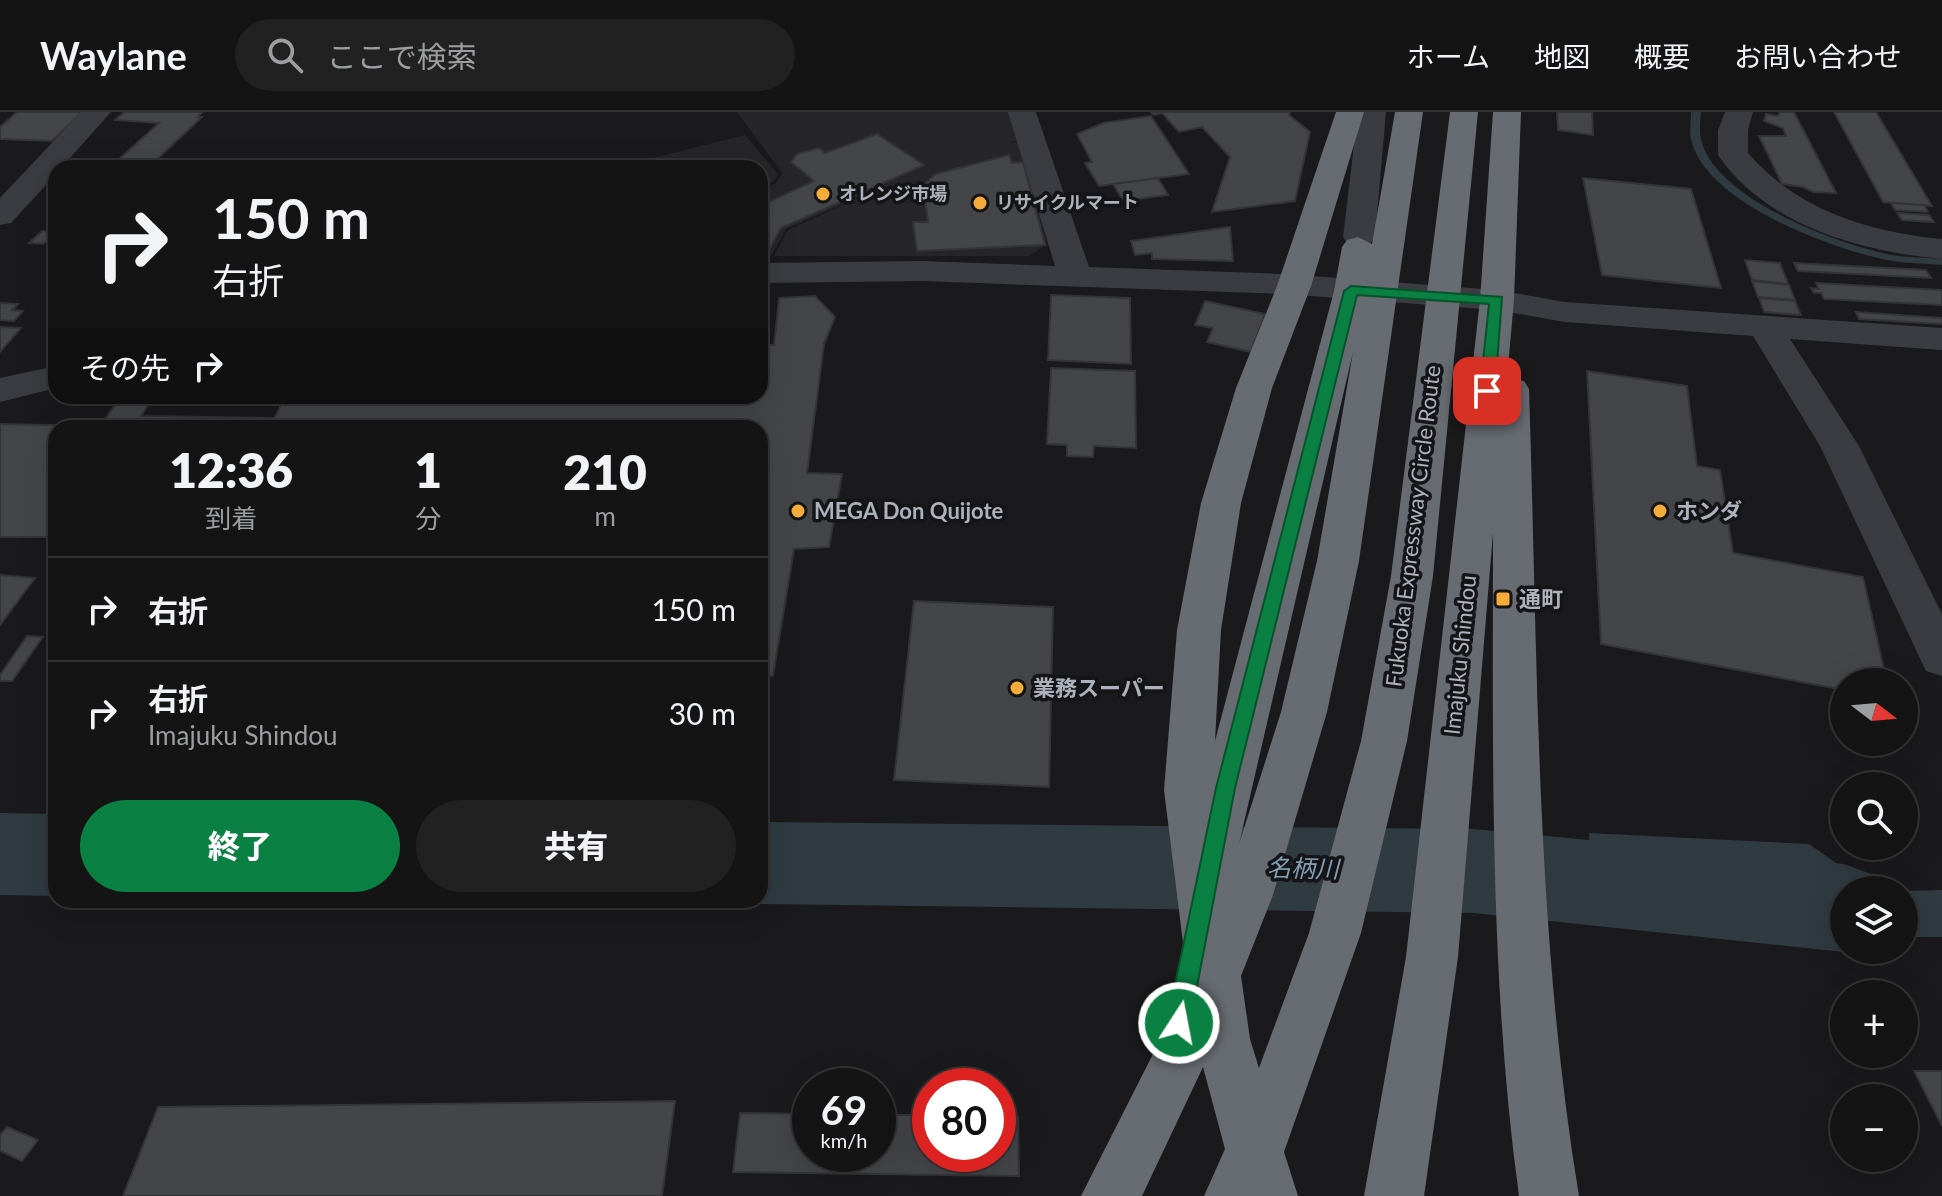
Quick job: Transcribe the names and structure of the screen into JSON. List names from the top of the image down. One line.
{"streets":{"highway":["Fukuoka Expressway Circle Route","Imajuku Shindou"]},"water":["名柄川"],"places":{"other":["オレンジ市場","リサイクルマート","MEGA Don Quijote","ホンダ","業務スーパー"],"transit":["通町"]},"north":"right","page":{"header":"Waylane","search":"ここで検索","nav":["ホーム","地図","概要","お問い合わせ"],"turn":["150 m","右折"],"then":"その先","eta":["12:36","到着","1","分","210","m"],"list":[{"name":"右折","value":"150 m"},{"name":"右折","note":"Imajuku Shindou","value":"30 m"}],"map_buttons":["+","−"],"buttons":["終了","共有"],"speed":"69 km/h","limit":"80"}}
